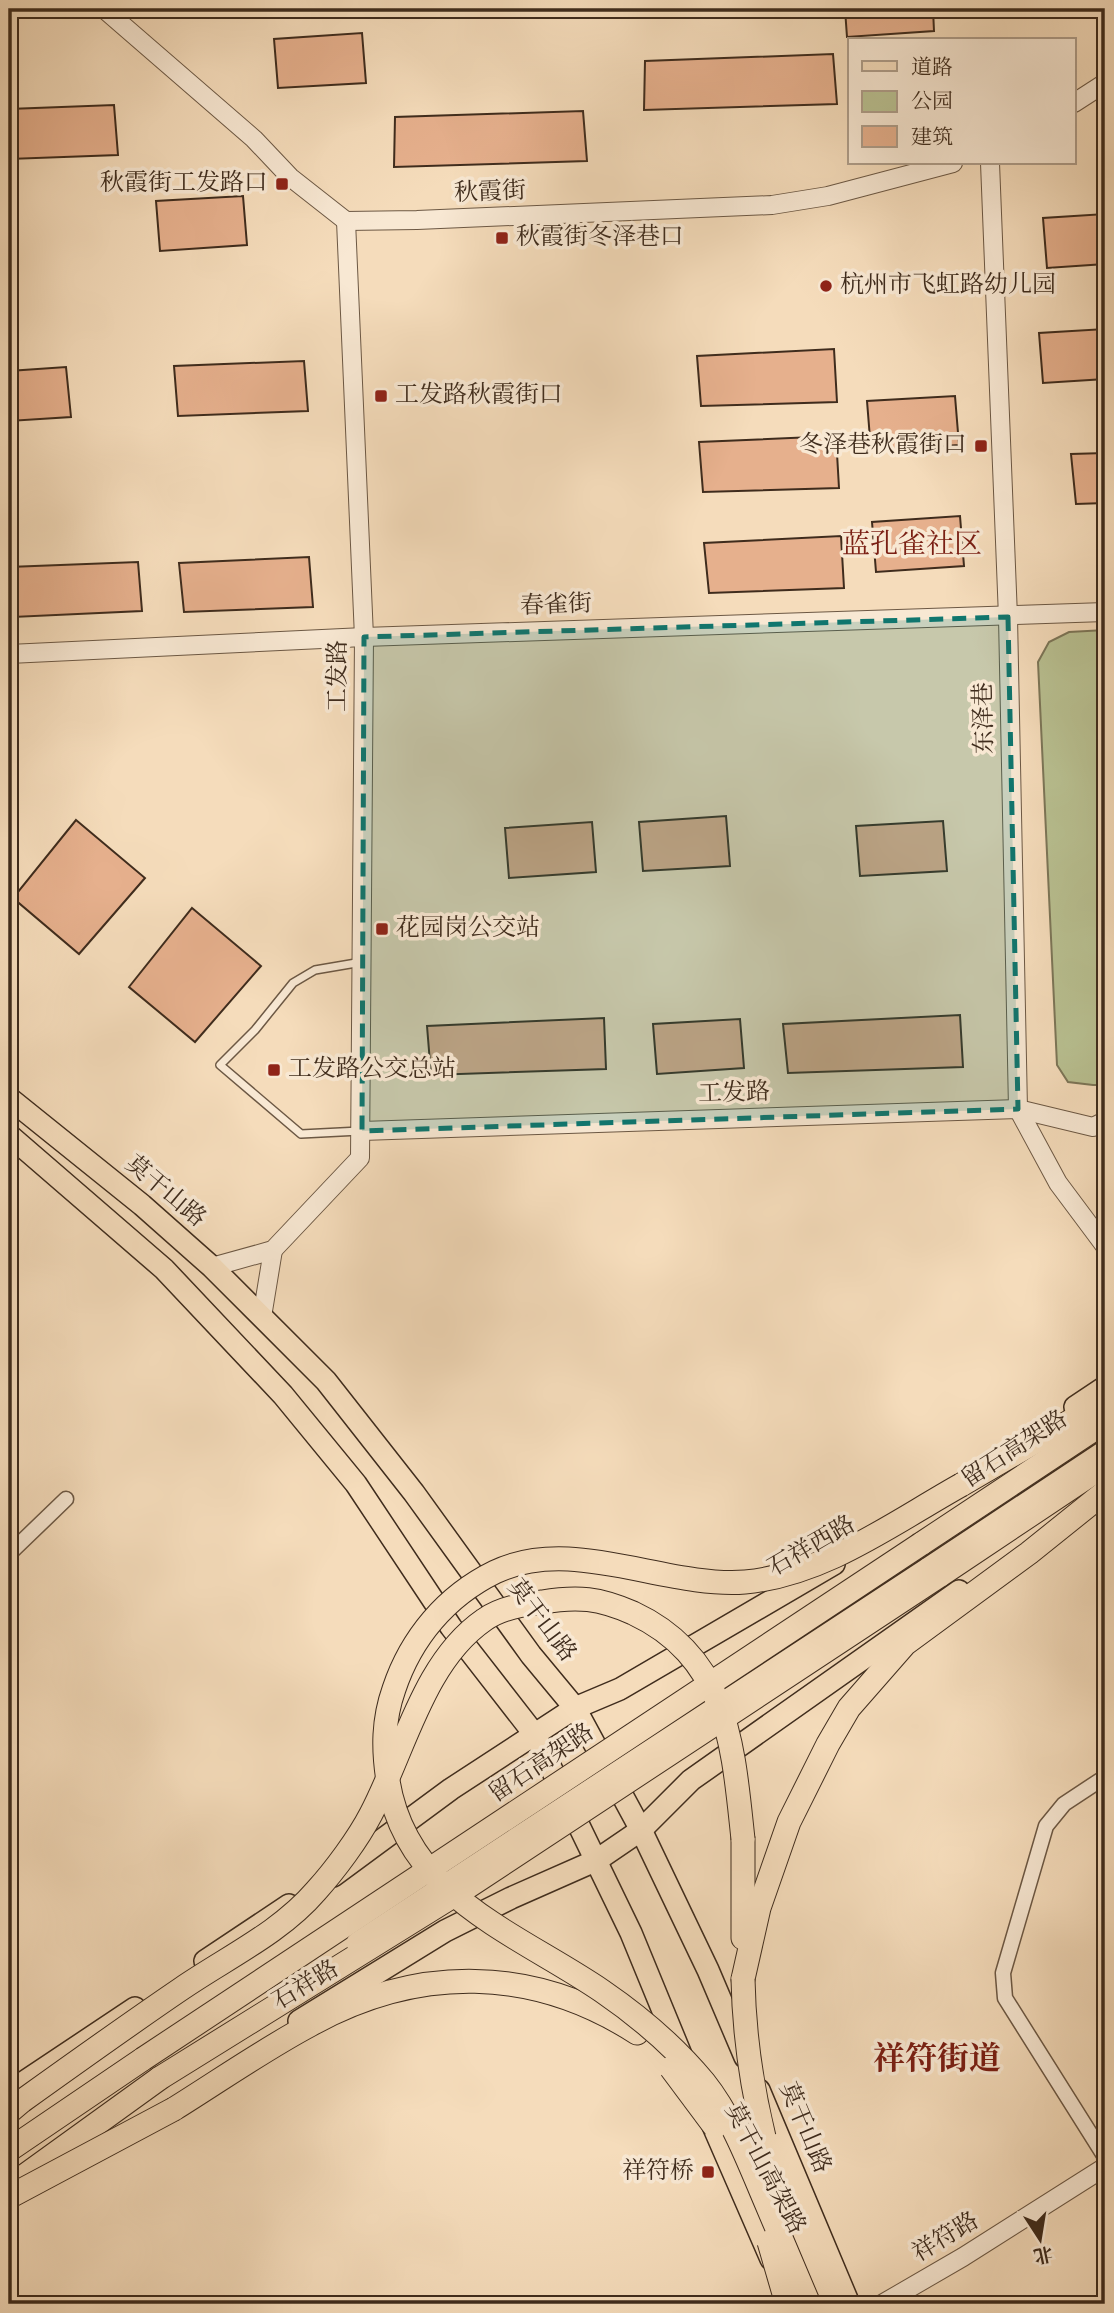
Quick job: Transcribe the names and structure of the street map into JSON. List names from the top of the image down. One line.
{"streets":{"highway":["留石高架路","莫干山高架路"],"main road":["莫干山路","石祥西路","石祥路"],"street":["秋霞街","春雀街","工发路","东泽巷","祥符路"]},"crossings":[["秋霞街","工发路"],["春雀街","工发路"],["春雀街","东泽巷"],["工发路","东泽巷"],["莫干山路","石祥西路"],["莫干山路","石祥路"]],"districts":["蓝孔雀社区","祥符街道"],"places":{"transit":["秋霞街工发路口","秋霞街冬泽巷口","工发路秋霞街口","冬泽巷秋霞街口","花园岗公交站","工发路公交总站","祥符桥"],"other":["杭州市飞虹路幼儿园"]},"legend":["道路","公园","建筑"],"north":"bottom"}
